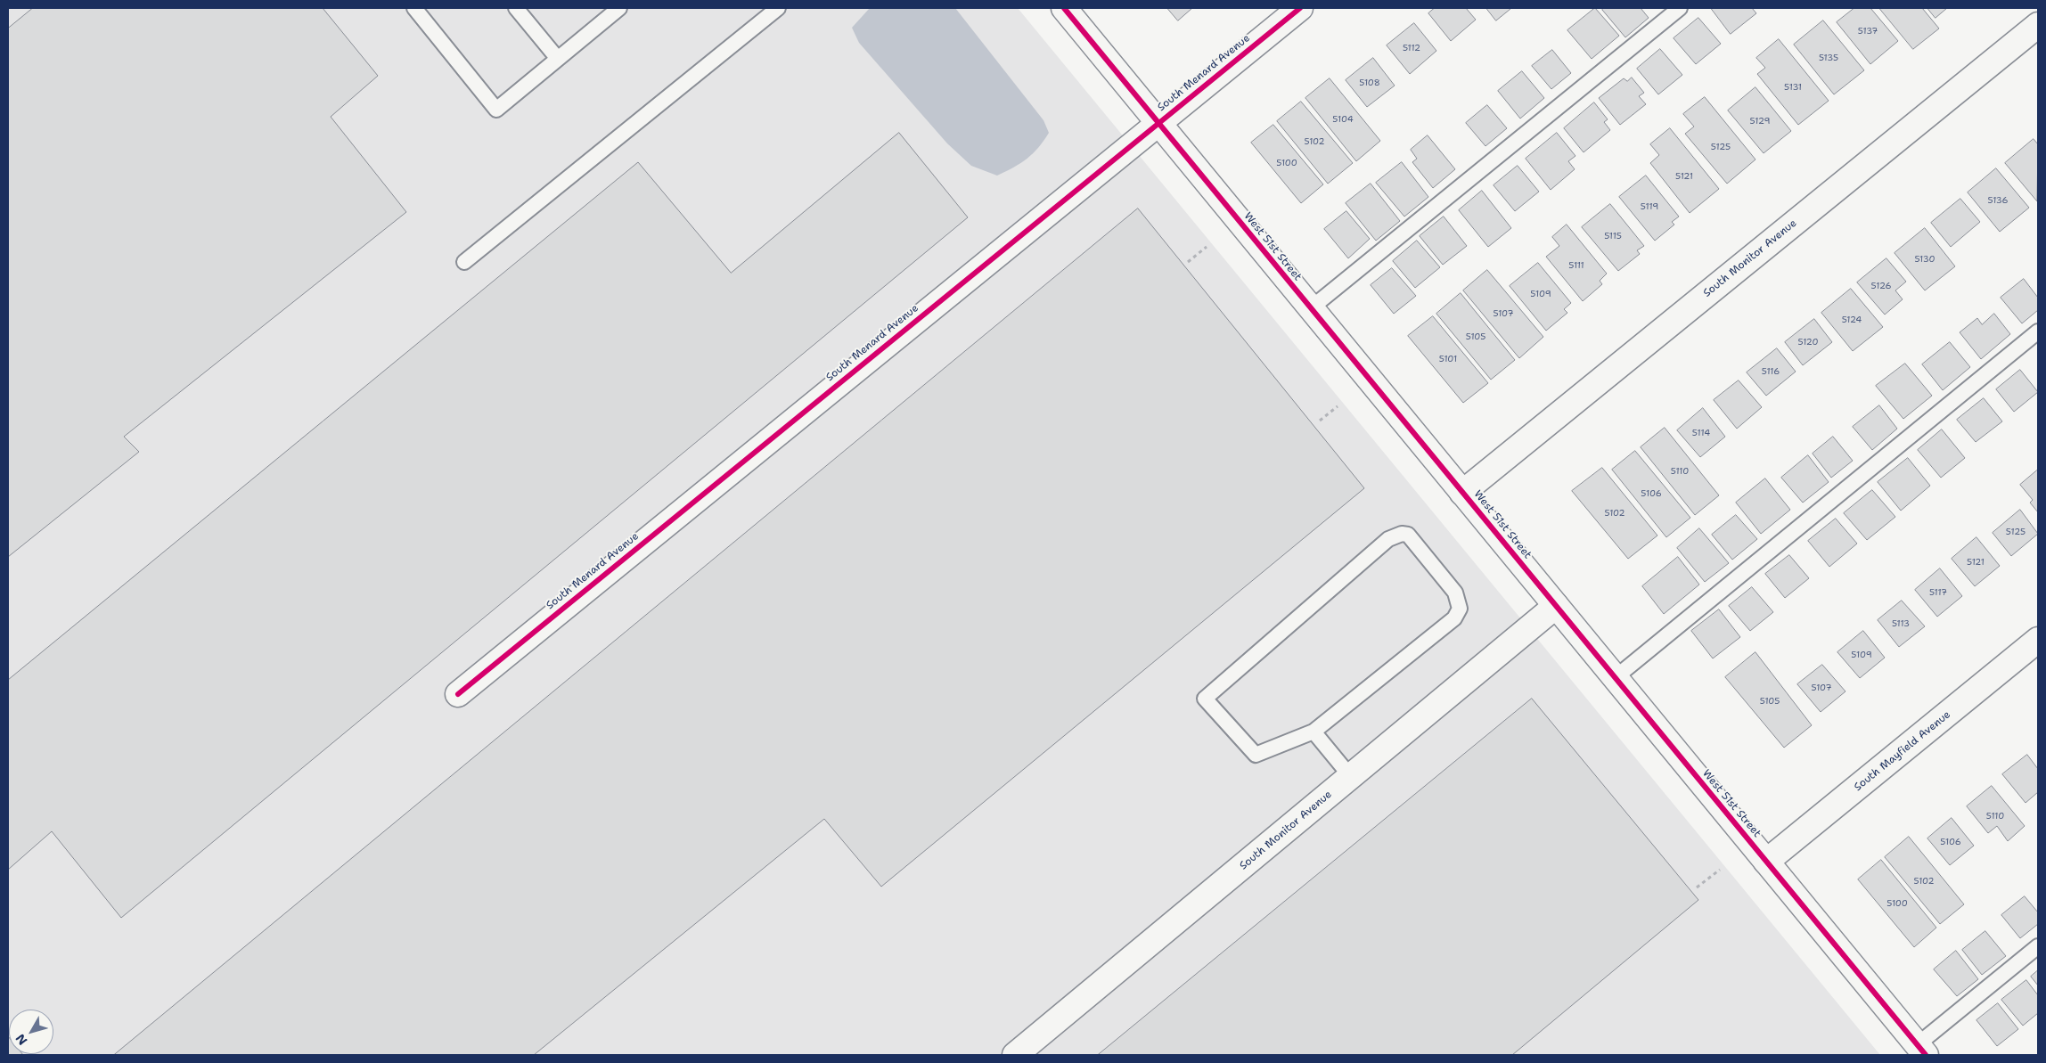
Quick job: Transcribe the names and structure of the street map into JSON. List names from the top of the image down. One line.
{"streets":{"street":["South Menard Avenue","West 51st Street","South Monitor Avenue","South Mayfield Avenue"]},"crossings":[["South Menard Avenue","West 51st Street"],["West 51st Street","South Monitor Avenue"],["West 51st Street","South Mayfield Avenue"]],"house_numbers":["5137","5112","5135","5108","5131","5104","5129","5102","5125","5100","5121","5136","5119","5115","5130","5111","5126","5109","5107","5124","5105","5120","5101","5116","5114","5110","5106","5102","5125","5121","5117","5113","5109","5107","5105","5110","5106","5102","5100"],"north":"bottom left"}
